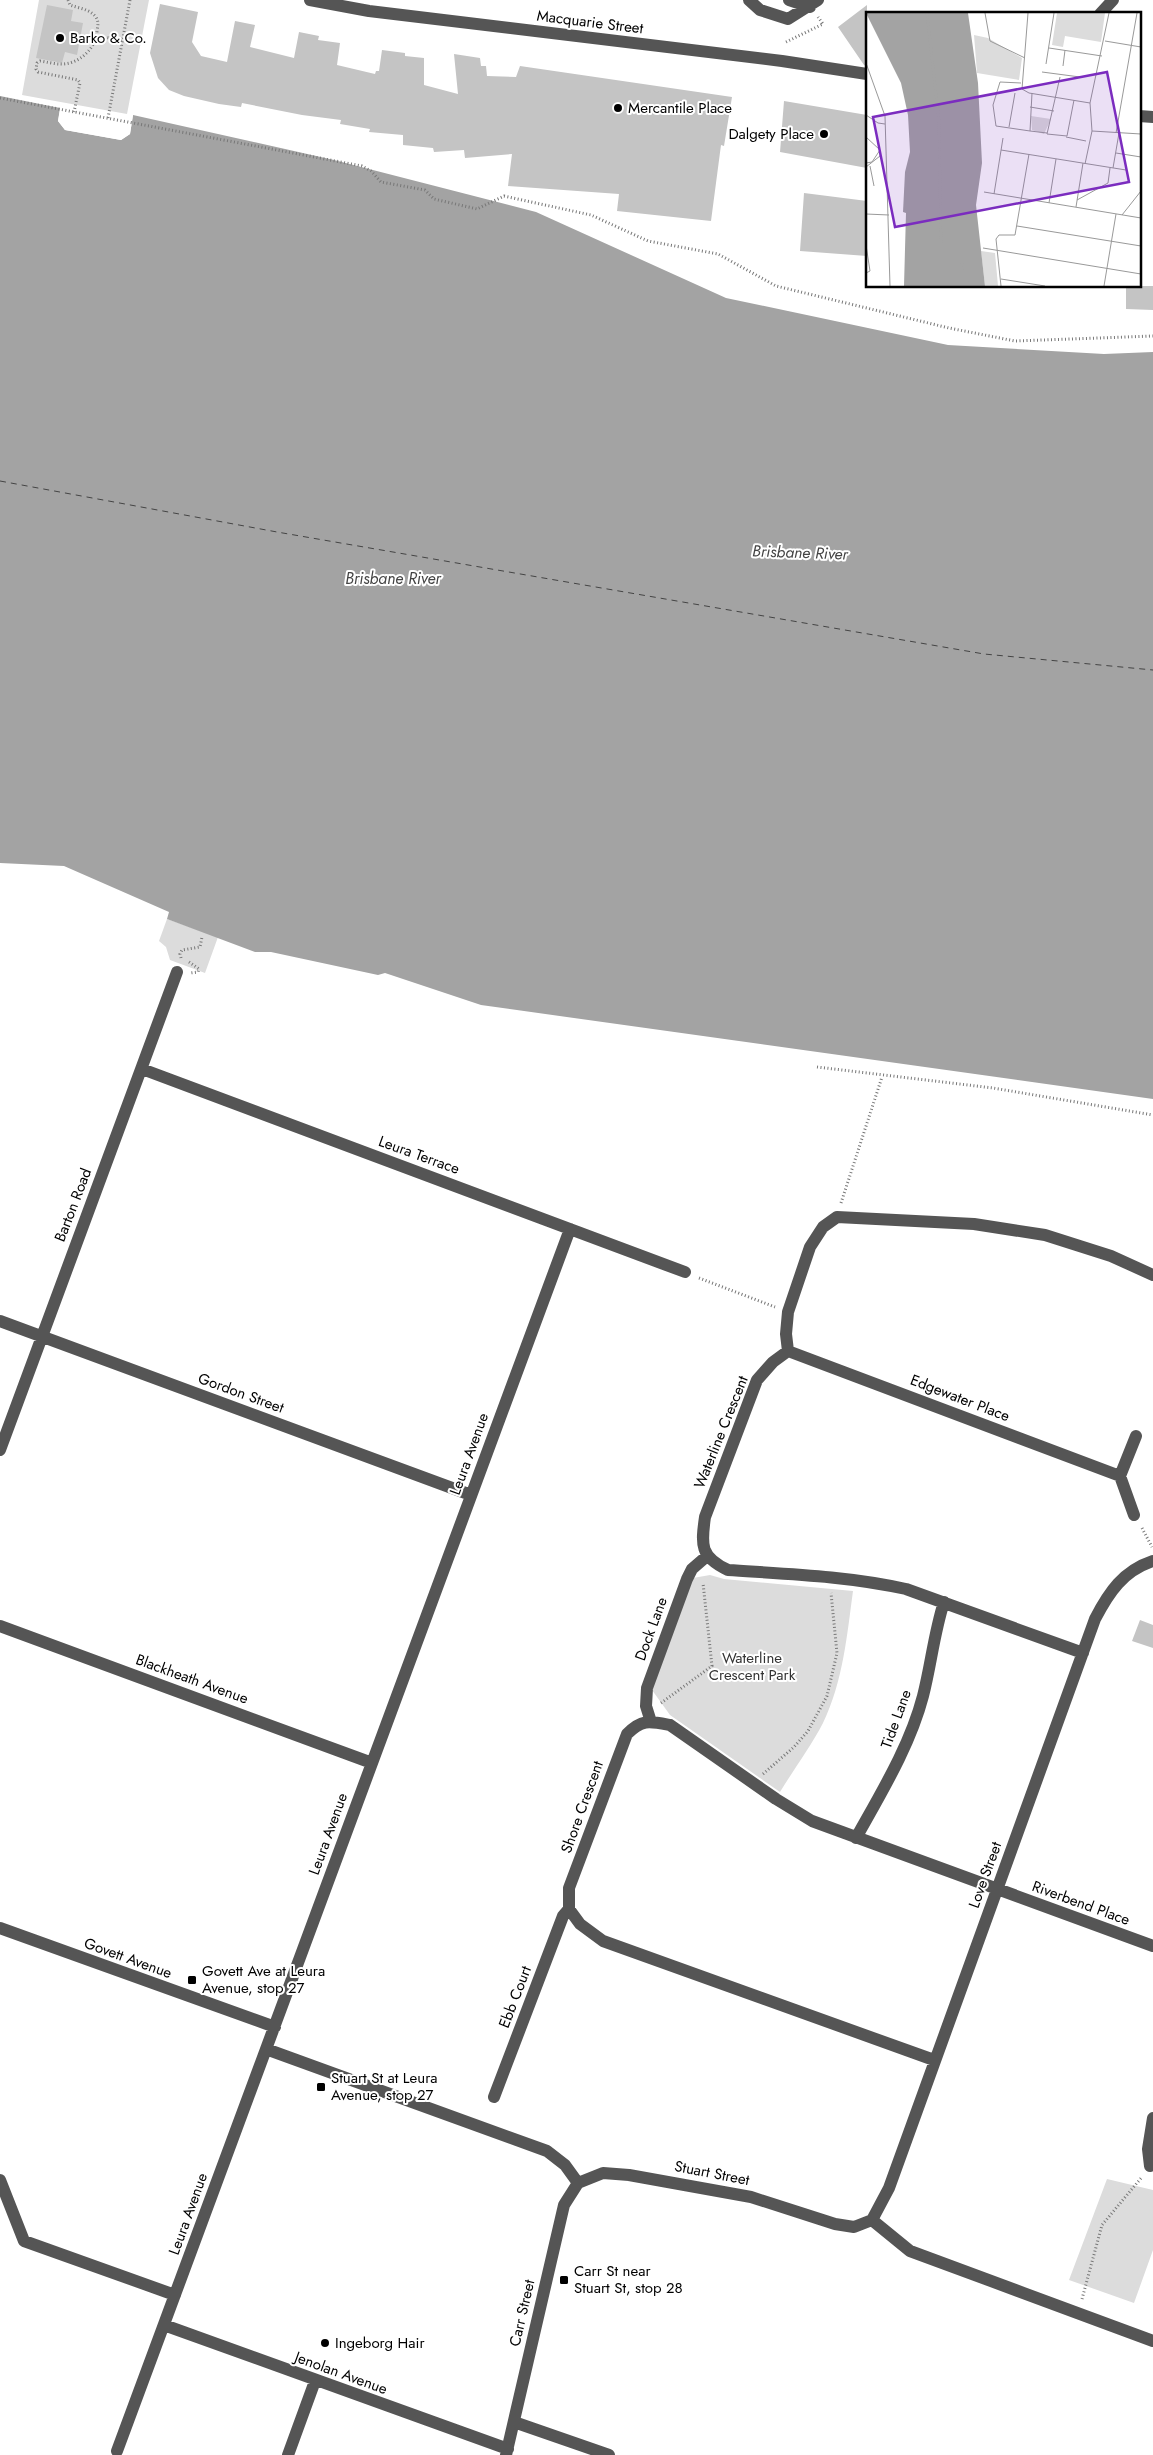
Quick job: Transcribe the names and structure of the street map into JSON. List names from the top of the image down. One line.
{"streets":{"street":["Macquarie Street","Leura Terrace","Barton Road","Gordon Street","Edgewater Place","Waterline Crescent","Leura Avenue","Dock Lane","Blackheath Avenue","Tide Lane","Shore Crescent","Love Street","Riverbend Place","Govett Avenue","Ebb Court","Stuart Street","Carr Street","Jenolan Avenue"]},"crossings":[["Leura Terrace","Barton Road"],["Leura Terrace","Leura Avenue"],["Barton Road","Gordon Street"],["Gordon Street","Leura Avenue"],["Edgewater Place","Waterline Crescent"],["Waterline Crescent","Dock Lane"],["Leura Avenue","Blackheath Avenue"],["Leura Avenue","Govett Avenue"],["Leura Avenue","Jenolan Avenue"],["Dock Lane","Shore Crescent"],["Shore Crescent","Ebb Court"],["Love Street","Riverbend Place"],["Love Street","Stuart Street"],["Stuart Street","Carr Street"],["Carr Street","Jenolan Avenue"]],"water":["Brisbane River"],"parks":["Waterline Crescent Park"],"places":{"other":["Barko & Co.","Mercantile Place","Dalgety Place","Ingeborg Hair"],"transit":["Govett Ave at Leura Avenue, stop 27","Stuart St at Leura Avenue, stop 27","Carr St near Stuart St, stop 28"]}}
